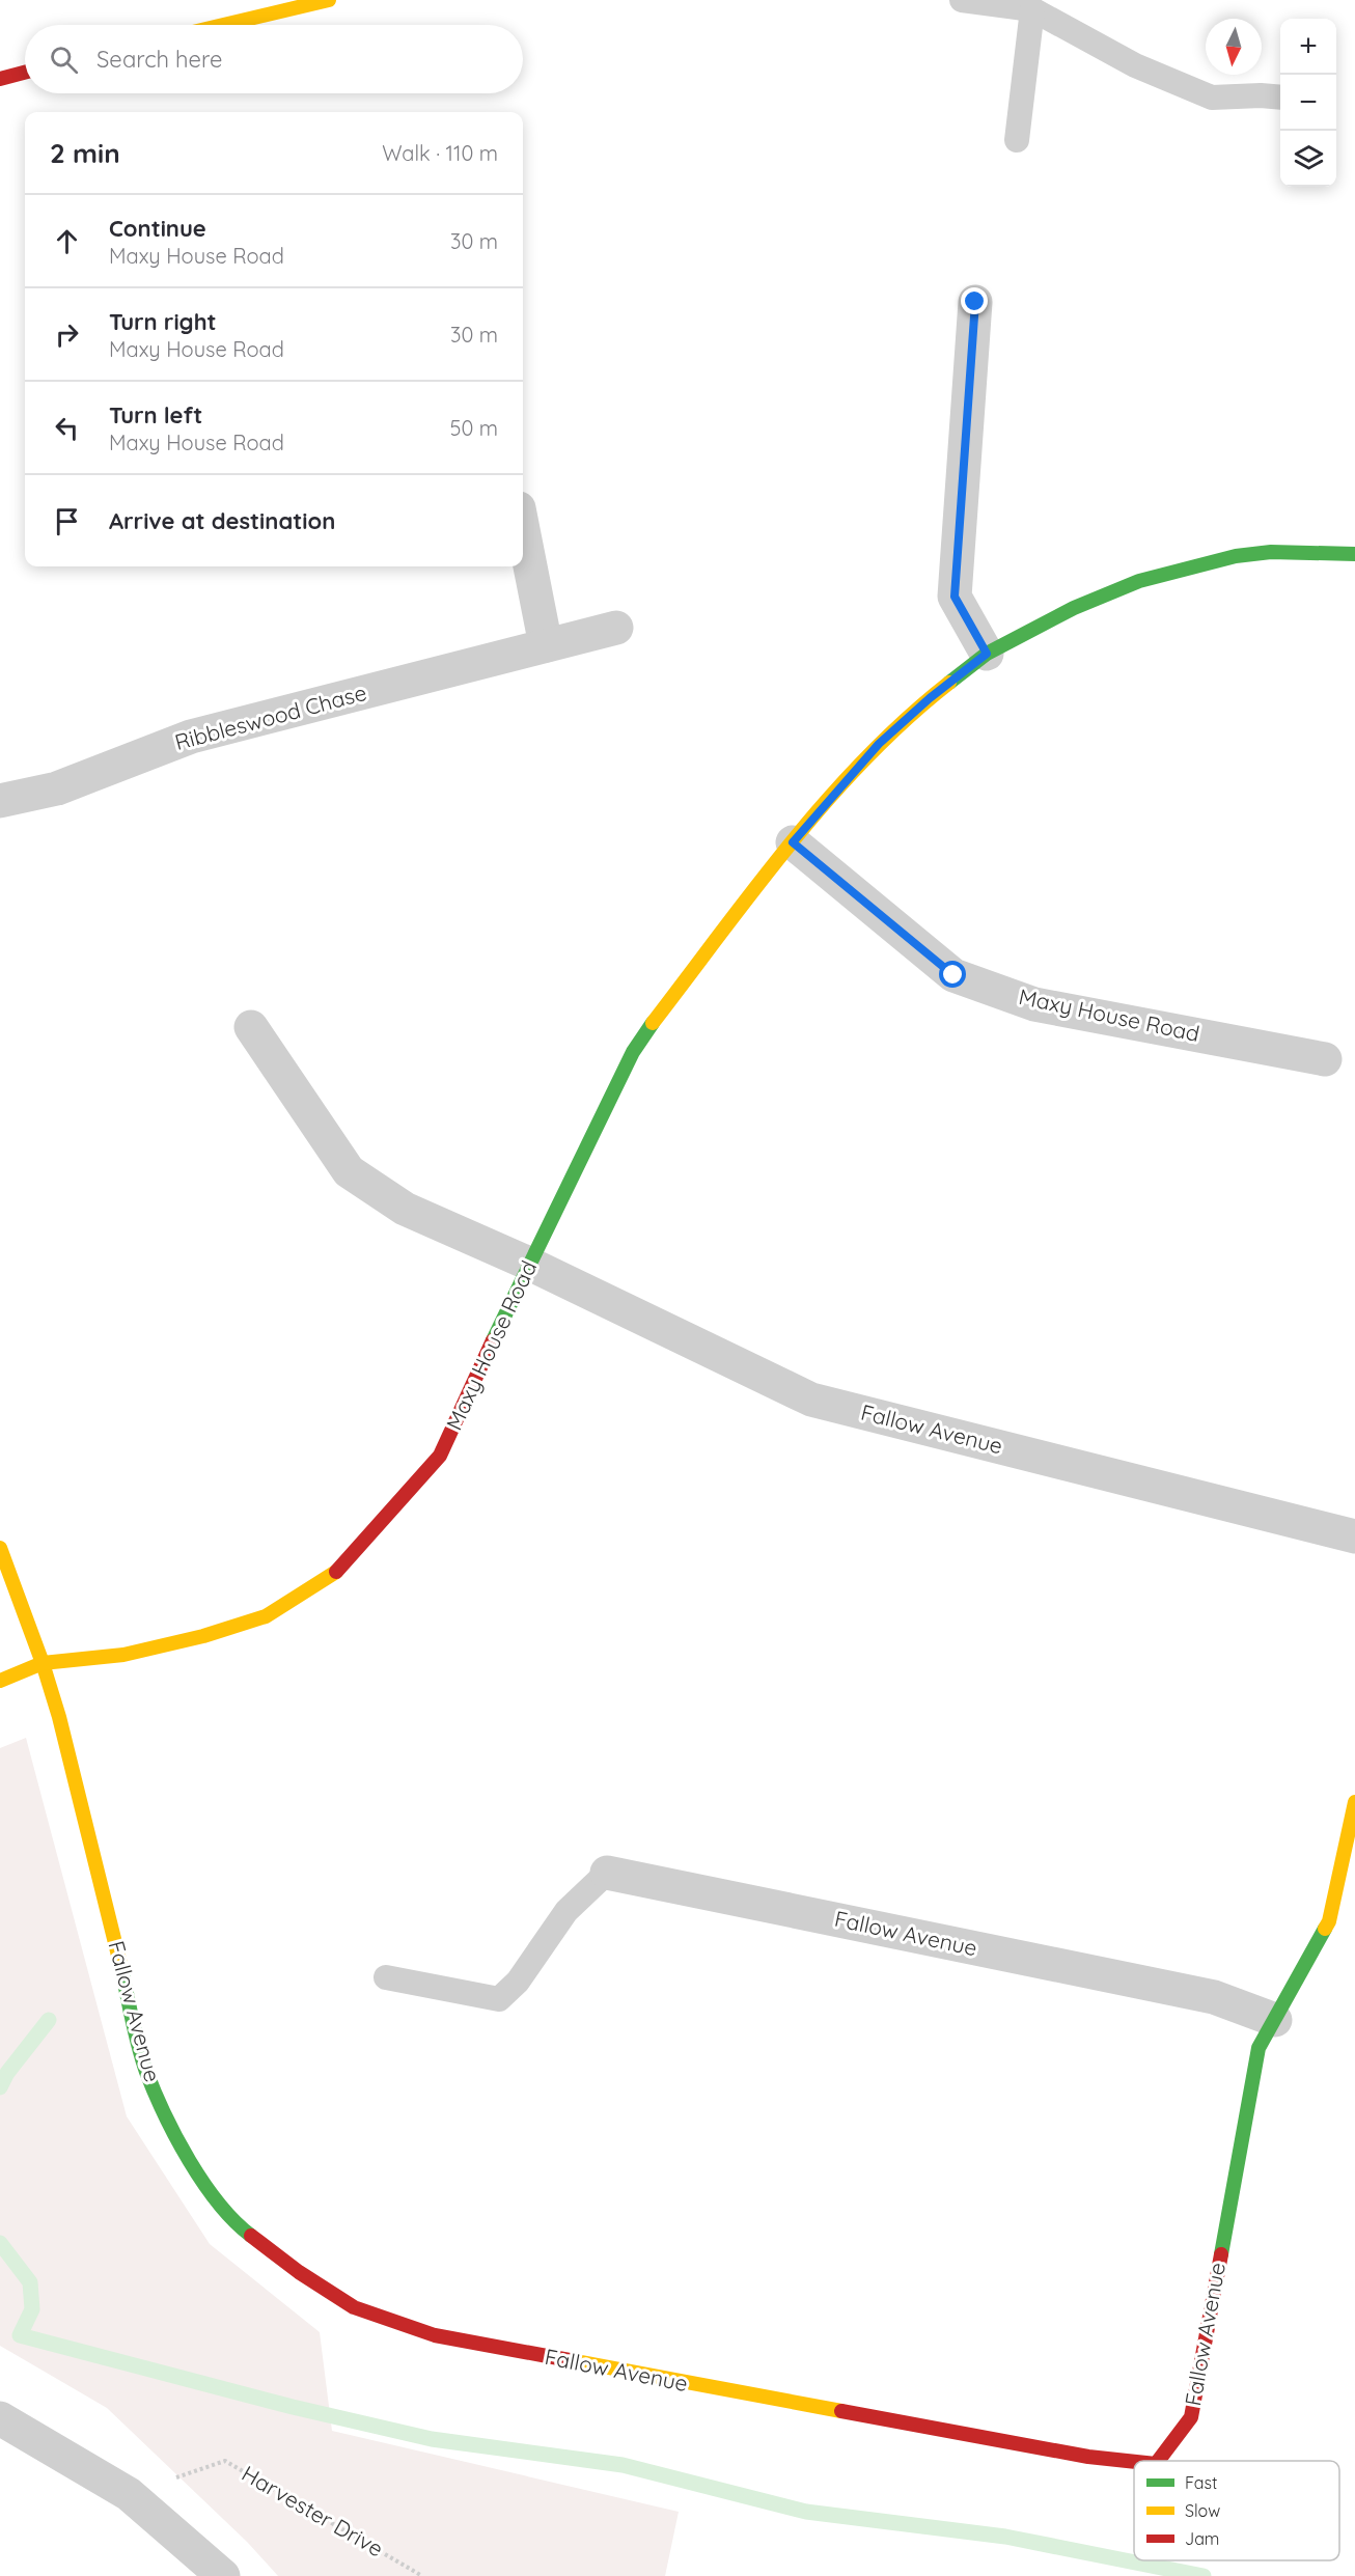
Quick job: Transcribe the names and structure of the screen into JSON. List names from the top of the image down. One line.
{"streets":{"street":["Ribbleswood Chase","Maxy House Road","Fallow Avenue"],"path":["Harvester Drive"]},"crossings":[["Maxy House Road","Fallow Avenue"]],"legend":["Fast","Slow","Jam"],"north":"bottom","page":{"map_buttons":["+","−"],"search":"Search here","heading":["2 min","Walk · 110 m"],"list":[["Continue","Maxy House Road","30 m"],["Turn right","Maxy House Road","30 m"],["Turn left","Maxy House Road","50 m"],"Arrive at destination"]}}
